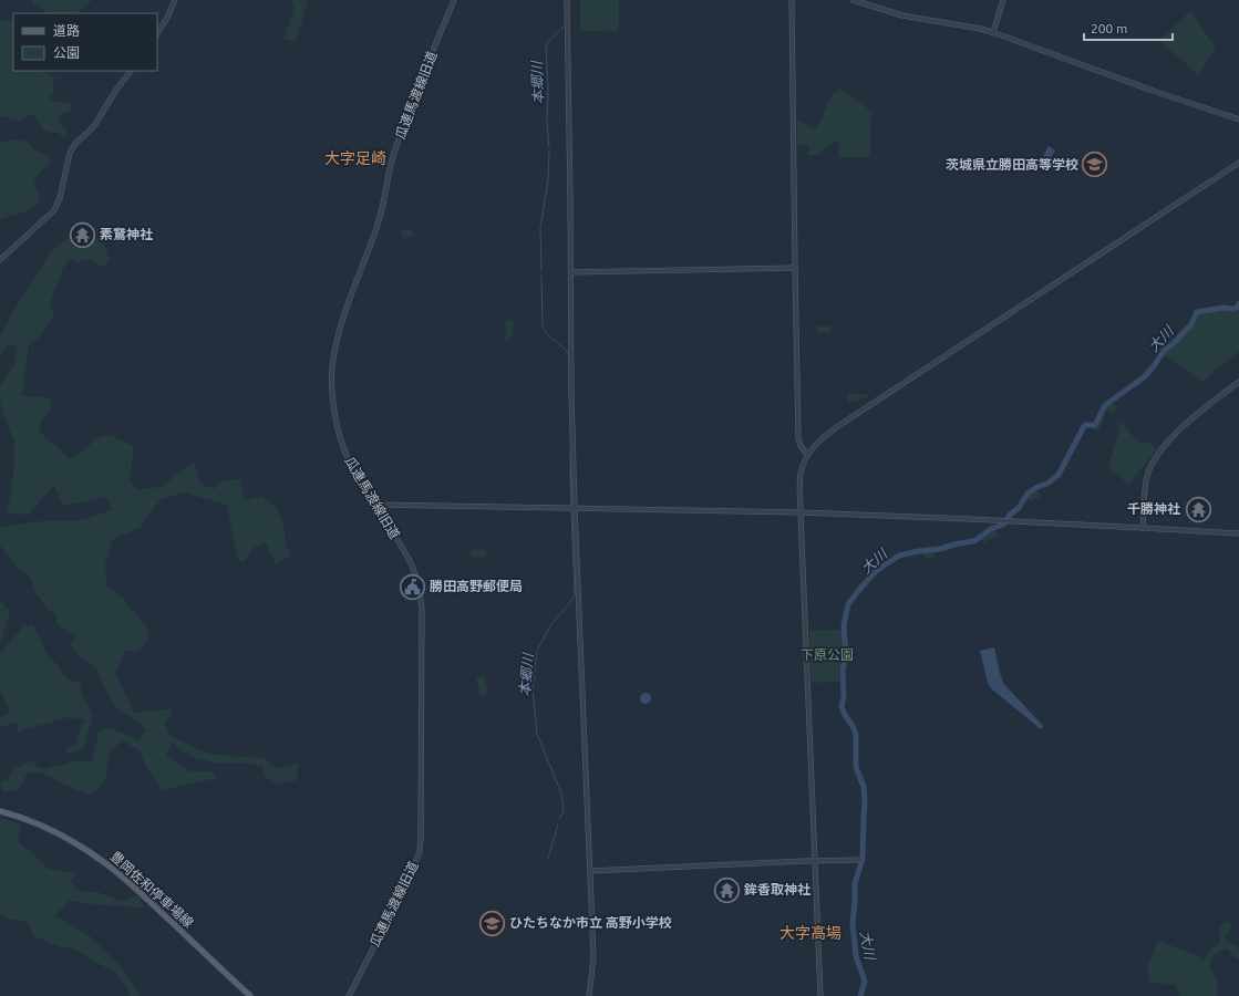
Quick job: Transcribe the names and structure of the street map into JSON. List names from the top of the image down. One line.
{"streets":{"main road":["豊岡佐和停車場線"],"street":["瓜連馬渡線旧道"]},"districts":["大字足崎","大字高場"],"water":["本郷川","大川"],"parks":["下原公園"],"places":{"school or university":["茨城県立勝田高等学校","ひたちなか市立 高野小学校"],"temple":["素鵞神社","千勝神社","鉾香取神社"],"public building":["勝田高野郵便局"]},"legend":["道路","公園"],"scale_bar":"200 m"}
